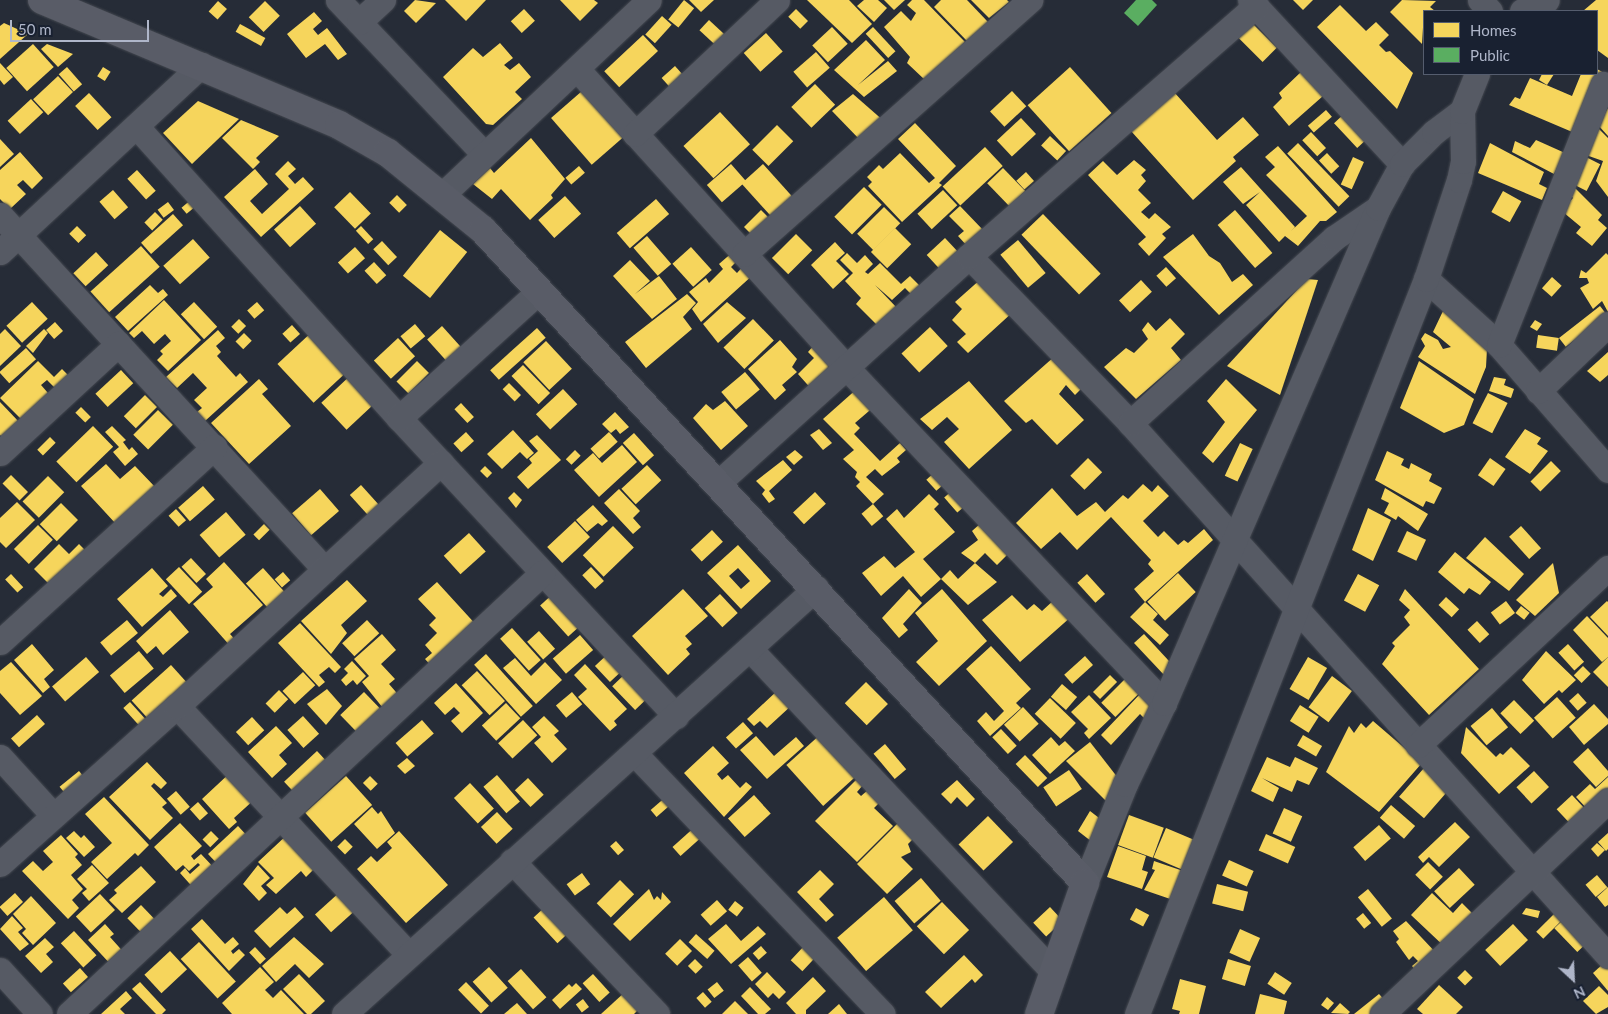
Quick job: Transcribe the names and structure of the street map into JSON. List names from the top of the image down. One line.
{"legend":["Homes","Public"],"scale_bar":"50 m","north":"bottom right"}
